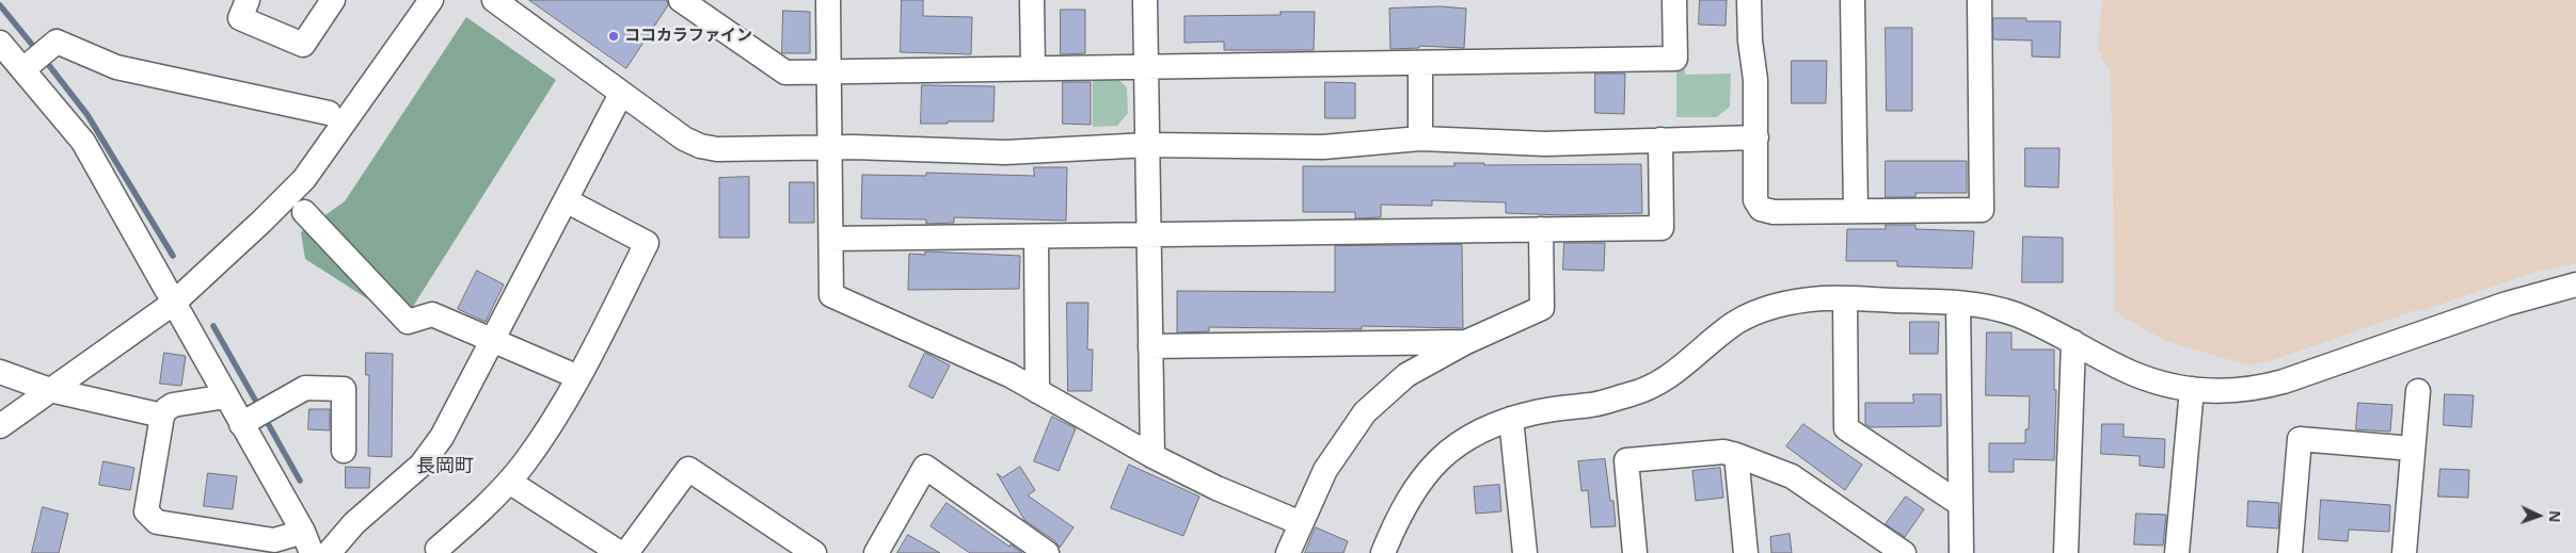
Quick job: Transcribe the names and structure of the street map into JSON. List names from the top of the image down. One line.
{"districts":["長岡町"],"places":["ココカラファイン"],"north":"right"}
